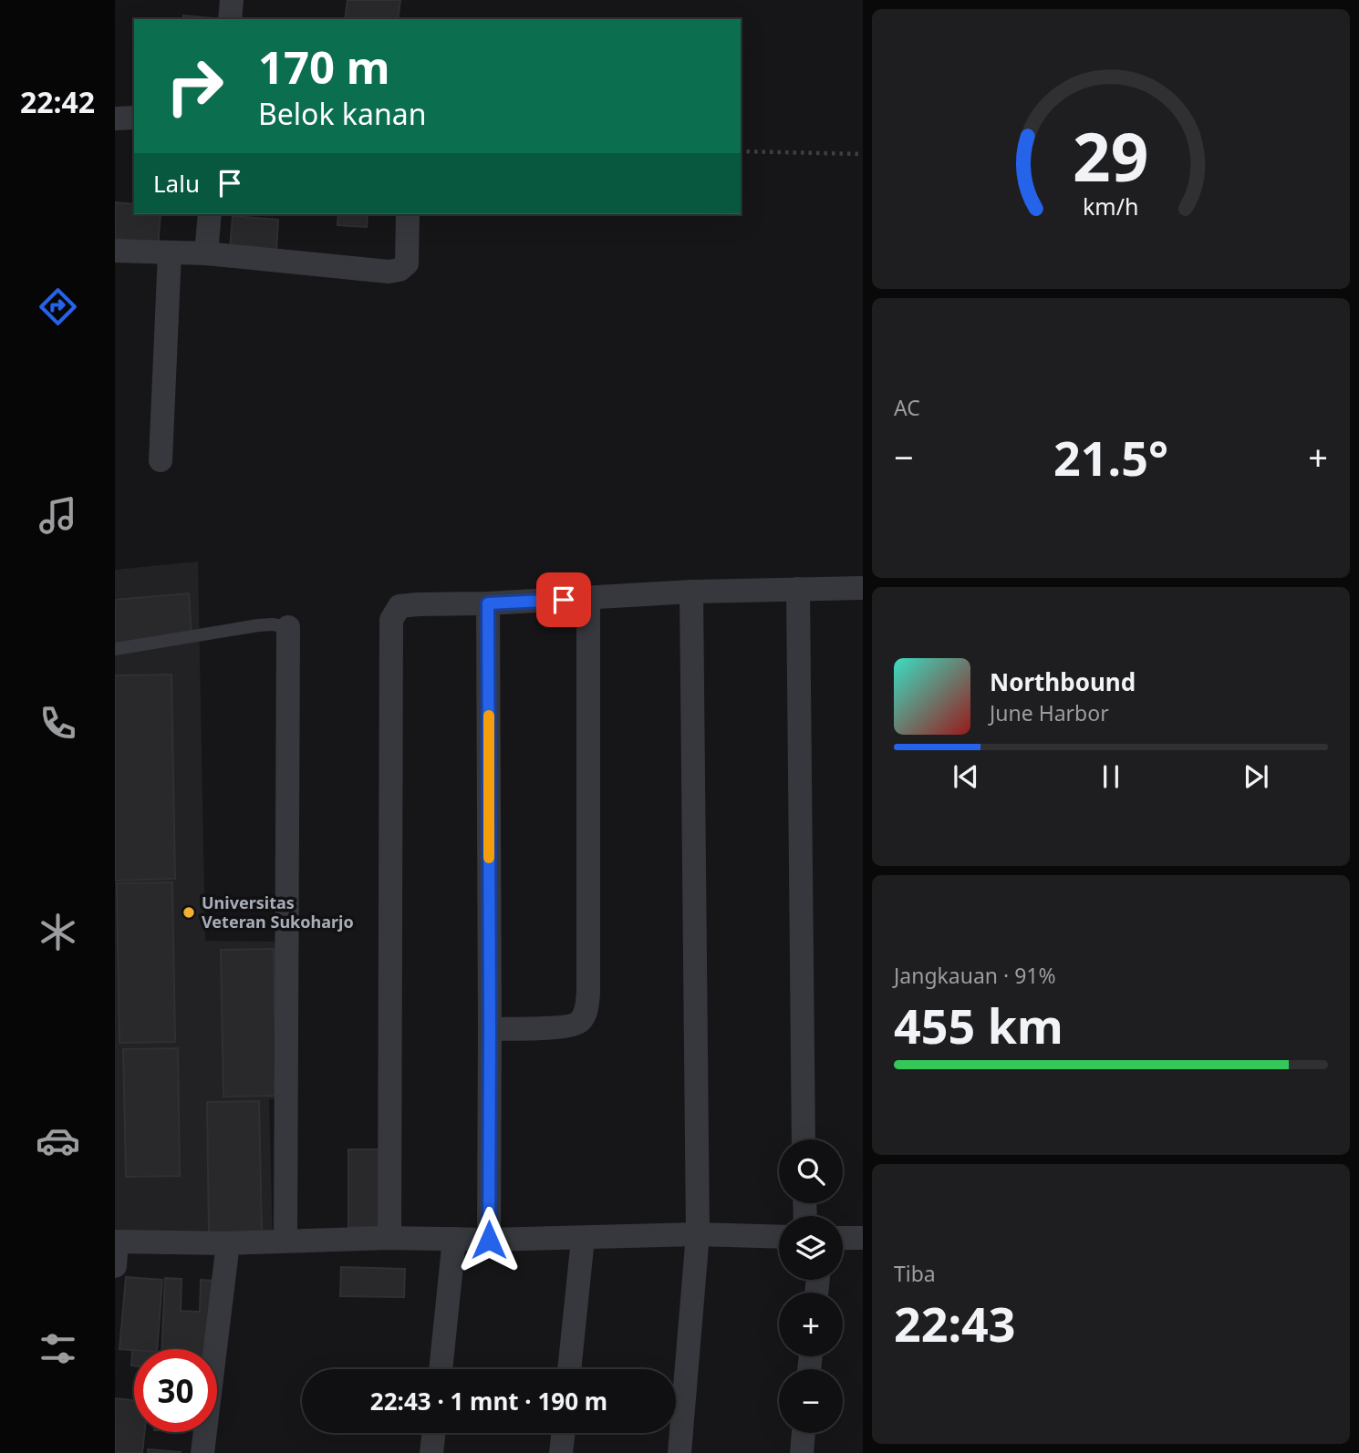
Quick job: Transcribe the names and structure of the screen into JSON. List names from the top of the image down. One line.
{"places":["Universitas Veteran Sukoharjo"],"page":{"tabs":"22:42","turn":["170 m","Belok kanan"],"then":"Lalu","tile":["AC",["Jangkauan · 91%","455 km"],["Tiba","22:43"]],"heat":["−","21.5°","+"],"song":["Northbound","June Harbor"],"map_buttons":["+","−"],"limit":"30","trip":"22:43 · 1 mnt · 190 m","gauge":["29","km/h"]}}
